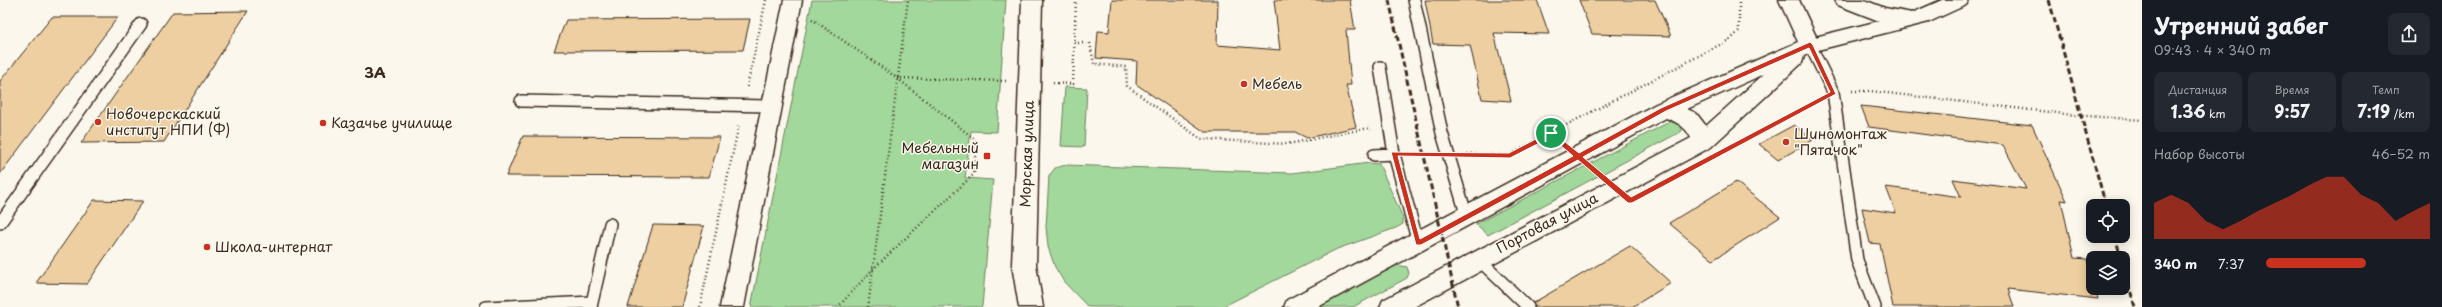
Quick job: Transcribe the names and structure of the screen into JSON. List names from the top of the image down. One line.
{"streets":{"main road":["Морская улица","Портовая улица"]},"districts":["3А"],"places":{"other":["Мебель","Новочерскаский институт НПИ (Ф)","Казачье училище","Шиномонтаж \"Пятачок\"","Школа-интернат"],"transit":["Мебельный магазин"]},"page":{"heading":["Утренний забег","09:43 · 4 × 340 m"],"stats":[["Дистанция","1.36 km"],["Время","9:57"],["Темп","7:19 /km"]],"chart":["Набор высоты","46–52 m"],"list":[{"name":"340 m","note":"7:37"}]}}
